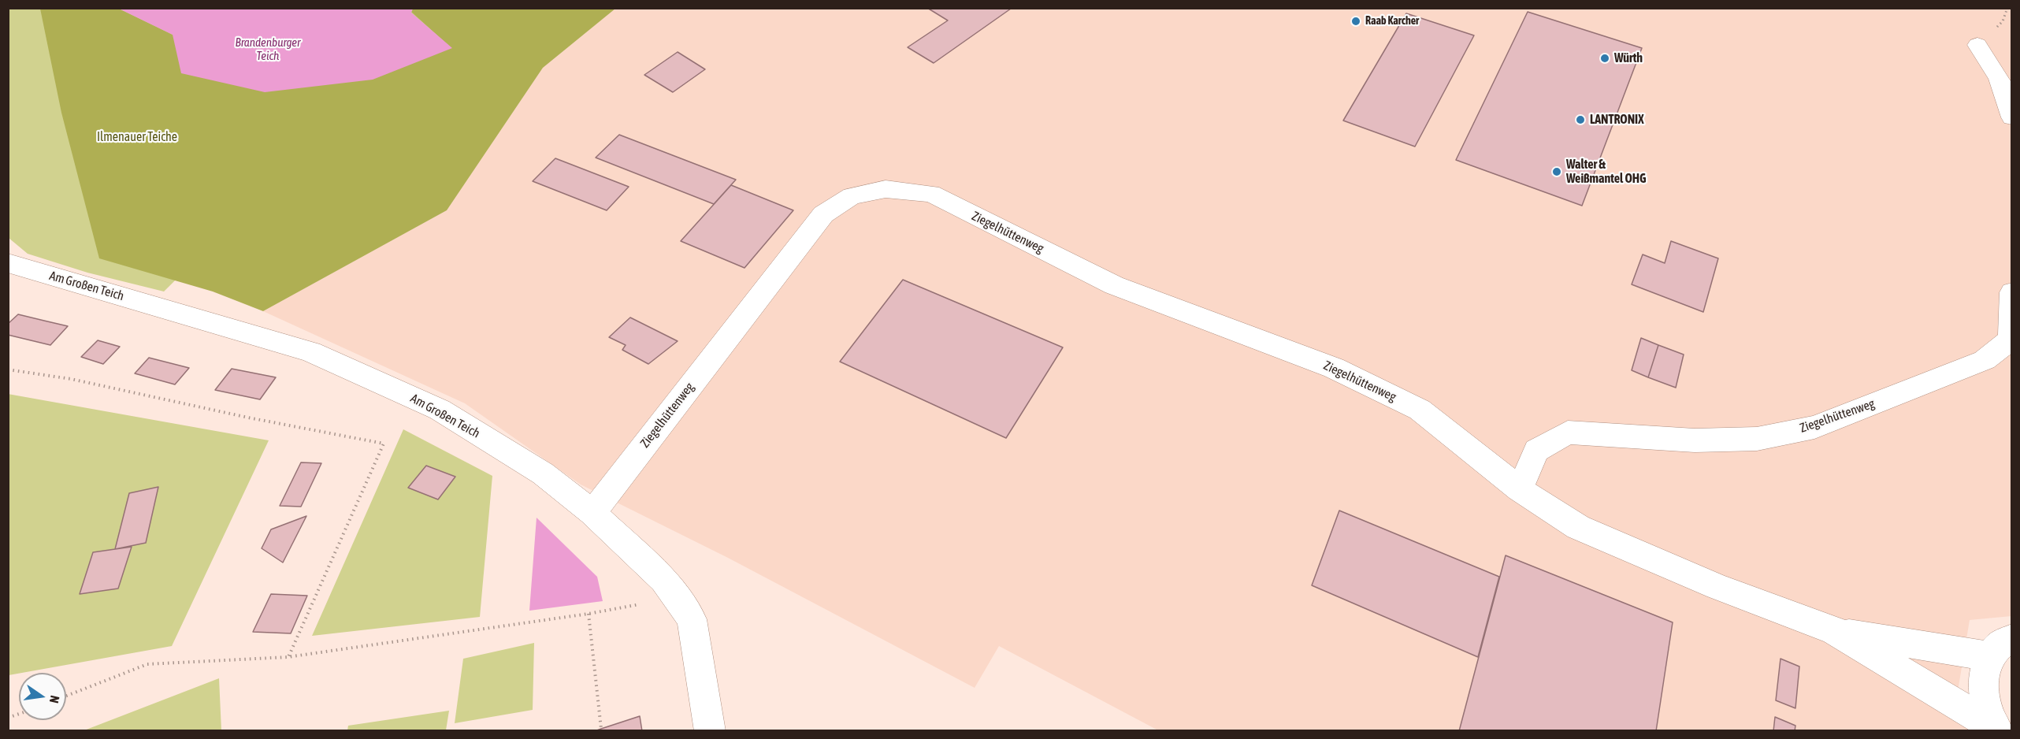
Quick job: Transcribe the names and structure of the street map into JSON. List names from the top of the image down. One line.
{"streets":{"street":["Ziegelhüttenweg","Am Großen Teich"]},"crossings":[["Ziegelhüttenweg","Am Großen Teich"]],"water":["Brandenburger Teich"],"parks":["Ilmenauer Teiche"],"places":["Raab Karcher","Würth","LANTRONIX","Walter & Weißmantel OHG"],"north":"right"}
